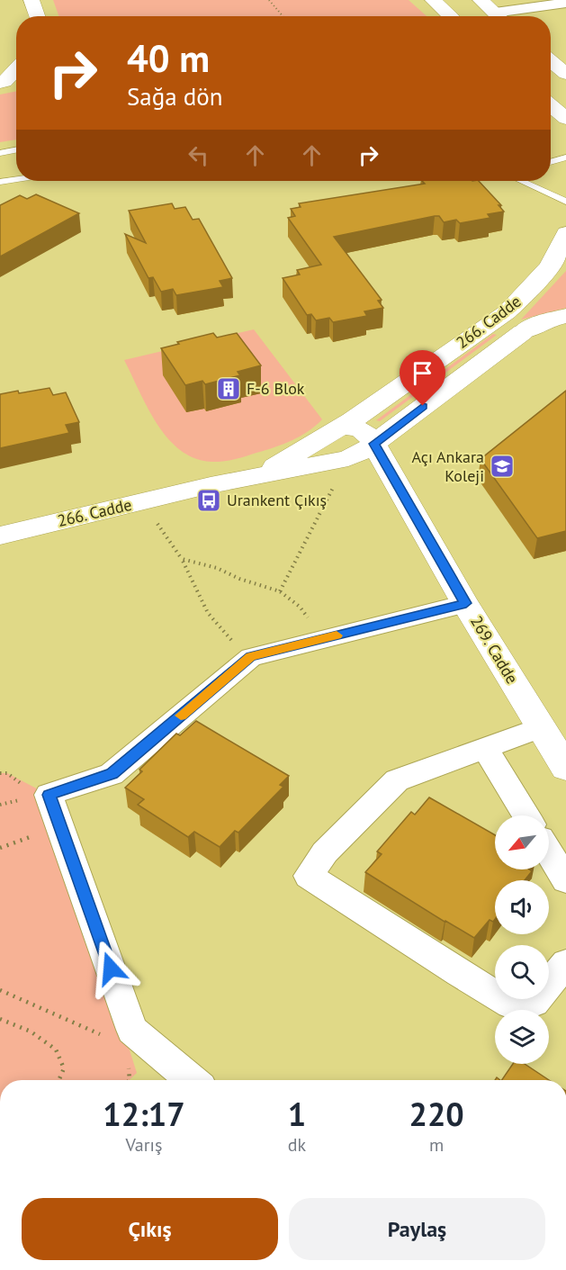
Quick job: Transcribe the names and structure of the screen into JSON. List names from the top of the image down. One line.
{"streets":{"main road":["266. Cadde","269. Cadde"]},"crossings":[["266. Cadde","269. Cadde"]],"places":{"building":["F-6 Blok"],"school or university":["Açı Ankara Koleji"],"bus stop":["Urankent Çıkış"]},"north":"bottom left","page":{"turn":["40 m","Sağa dön"],"eta":["12:17","Varış","1","dk","220","m"],"buttons":["Çıkış","Paylaş"]}}
